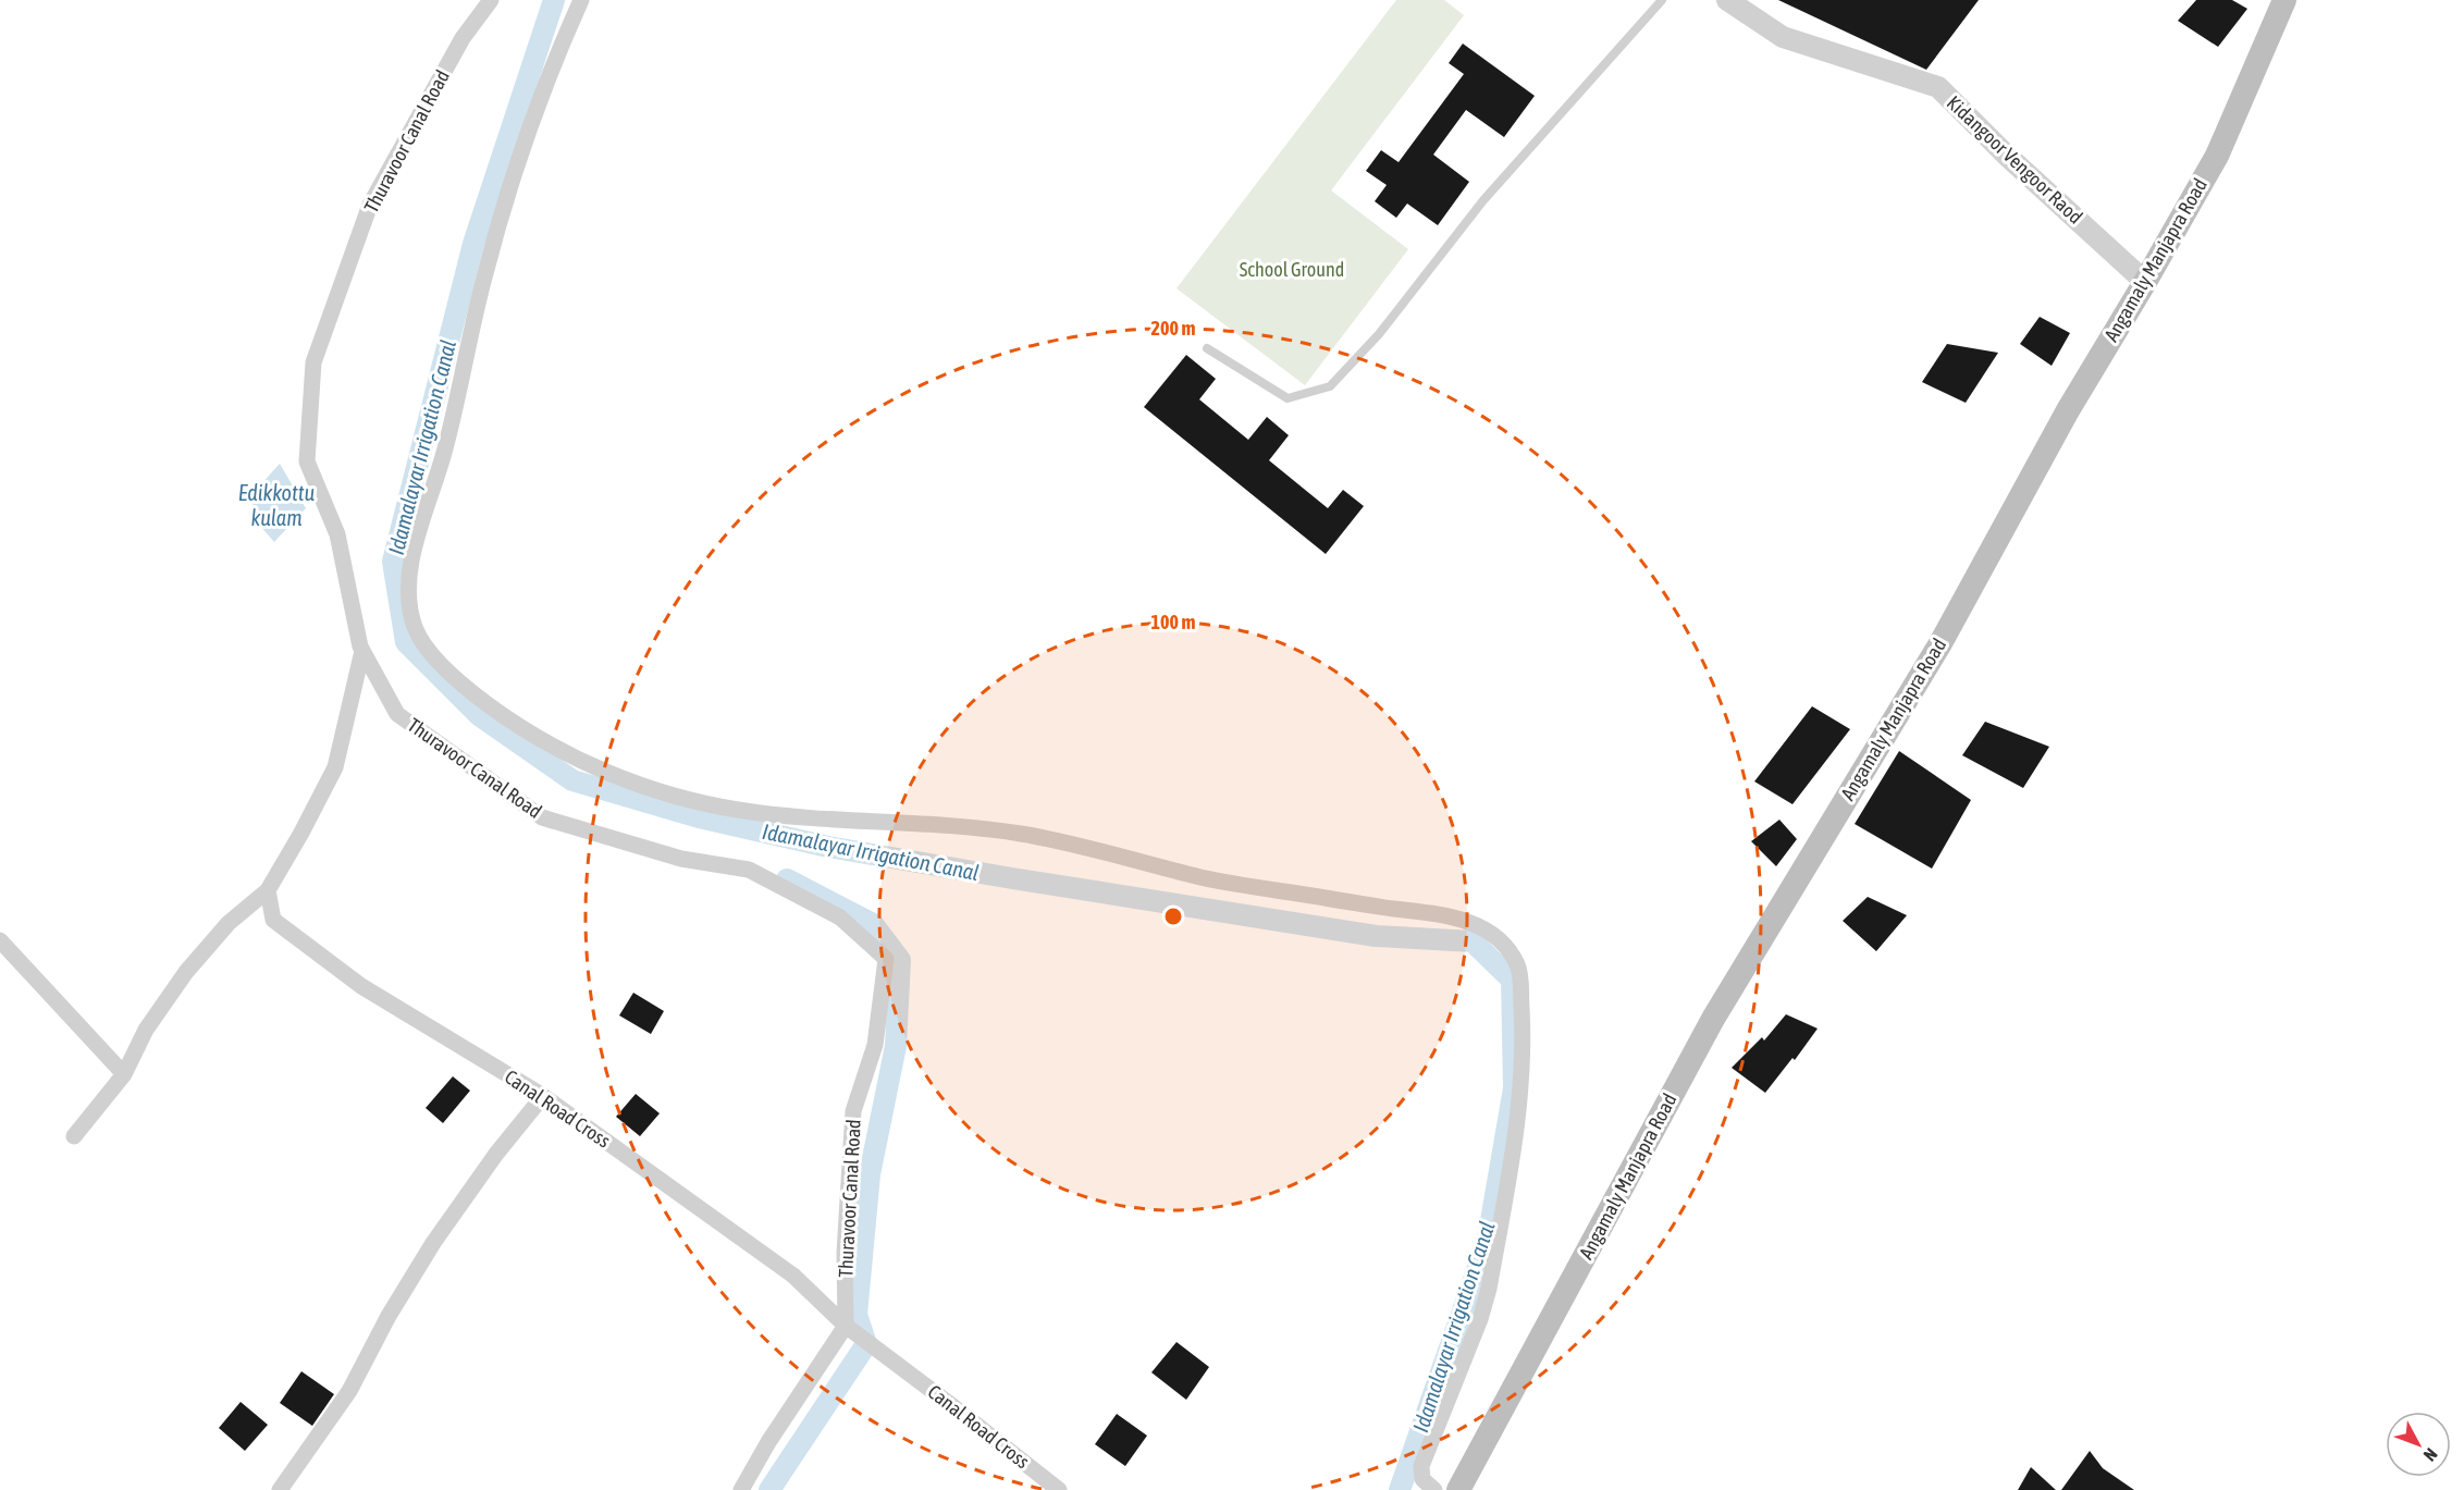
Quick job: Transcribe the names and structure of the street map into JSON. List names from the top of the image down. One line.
{"streets":{"main road":["Angamaly Manjapra Road"],"street":["Thuravoor Canal Road","Kidangoor Vengoor Raod","Canal Road Cross"]},"crossings":[["Thuravoor Canal Road","Canal Road Cross"],["Kidangoor Vengoor Raod","Angamaly Manjapra Road"]],"water":["Idamalayar Irrigation Canal","Edikkottu kulam"],"parks":["School Ground"],"north":"bottom right","rings":["200 m","100 m"]}
